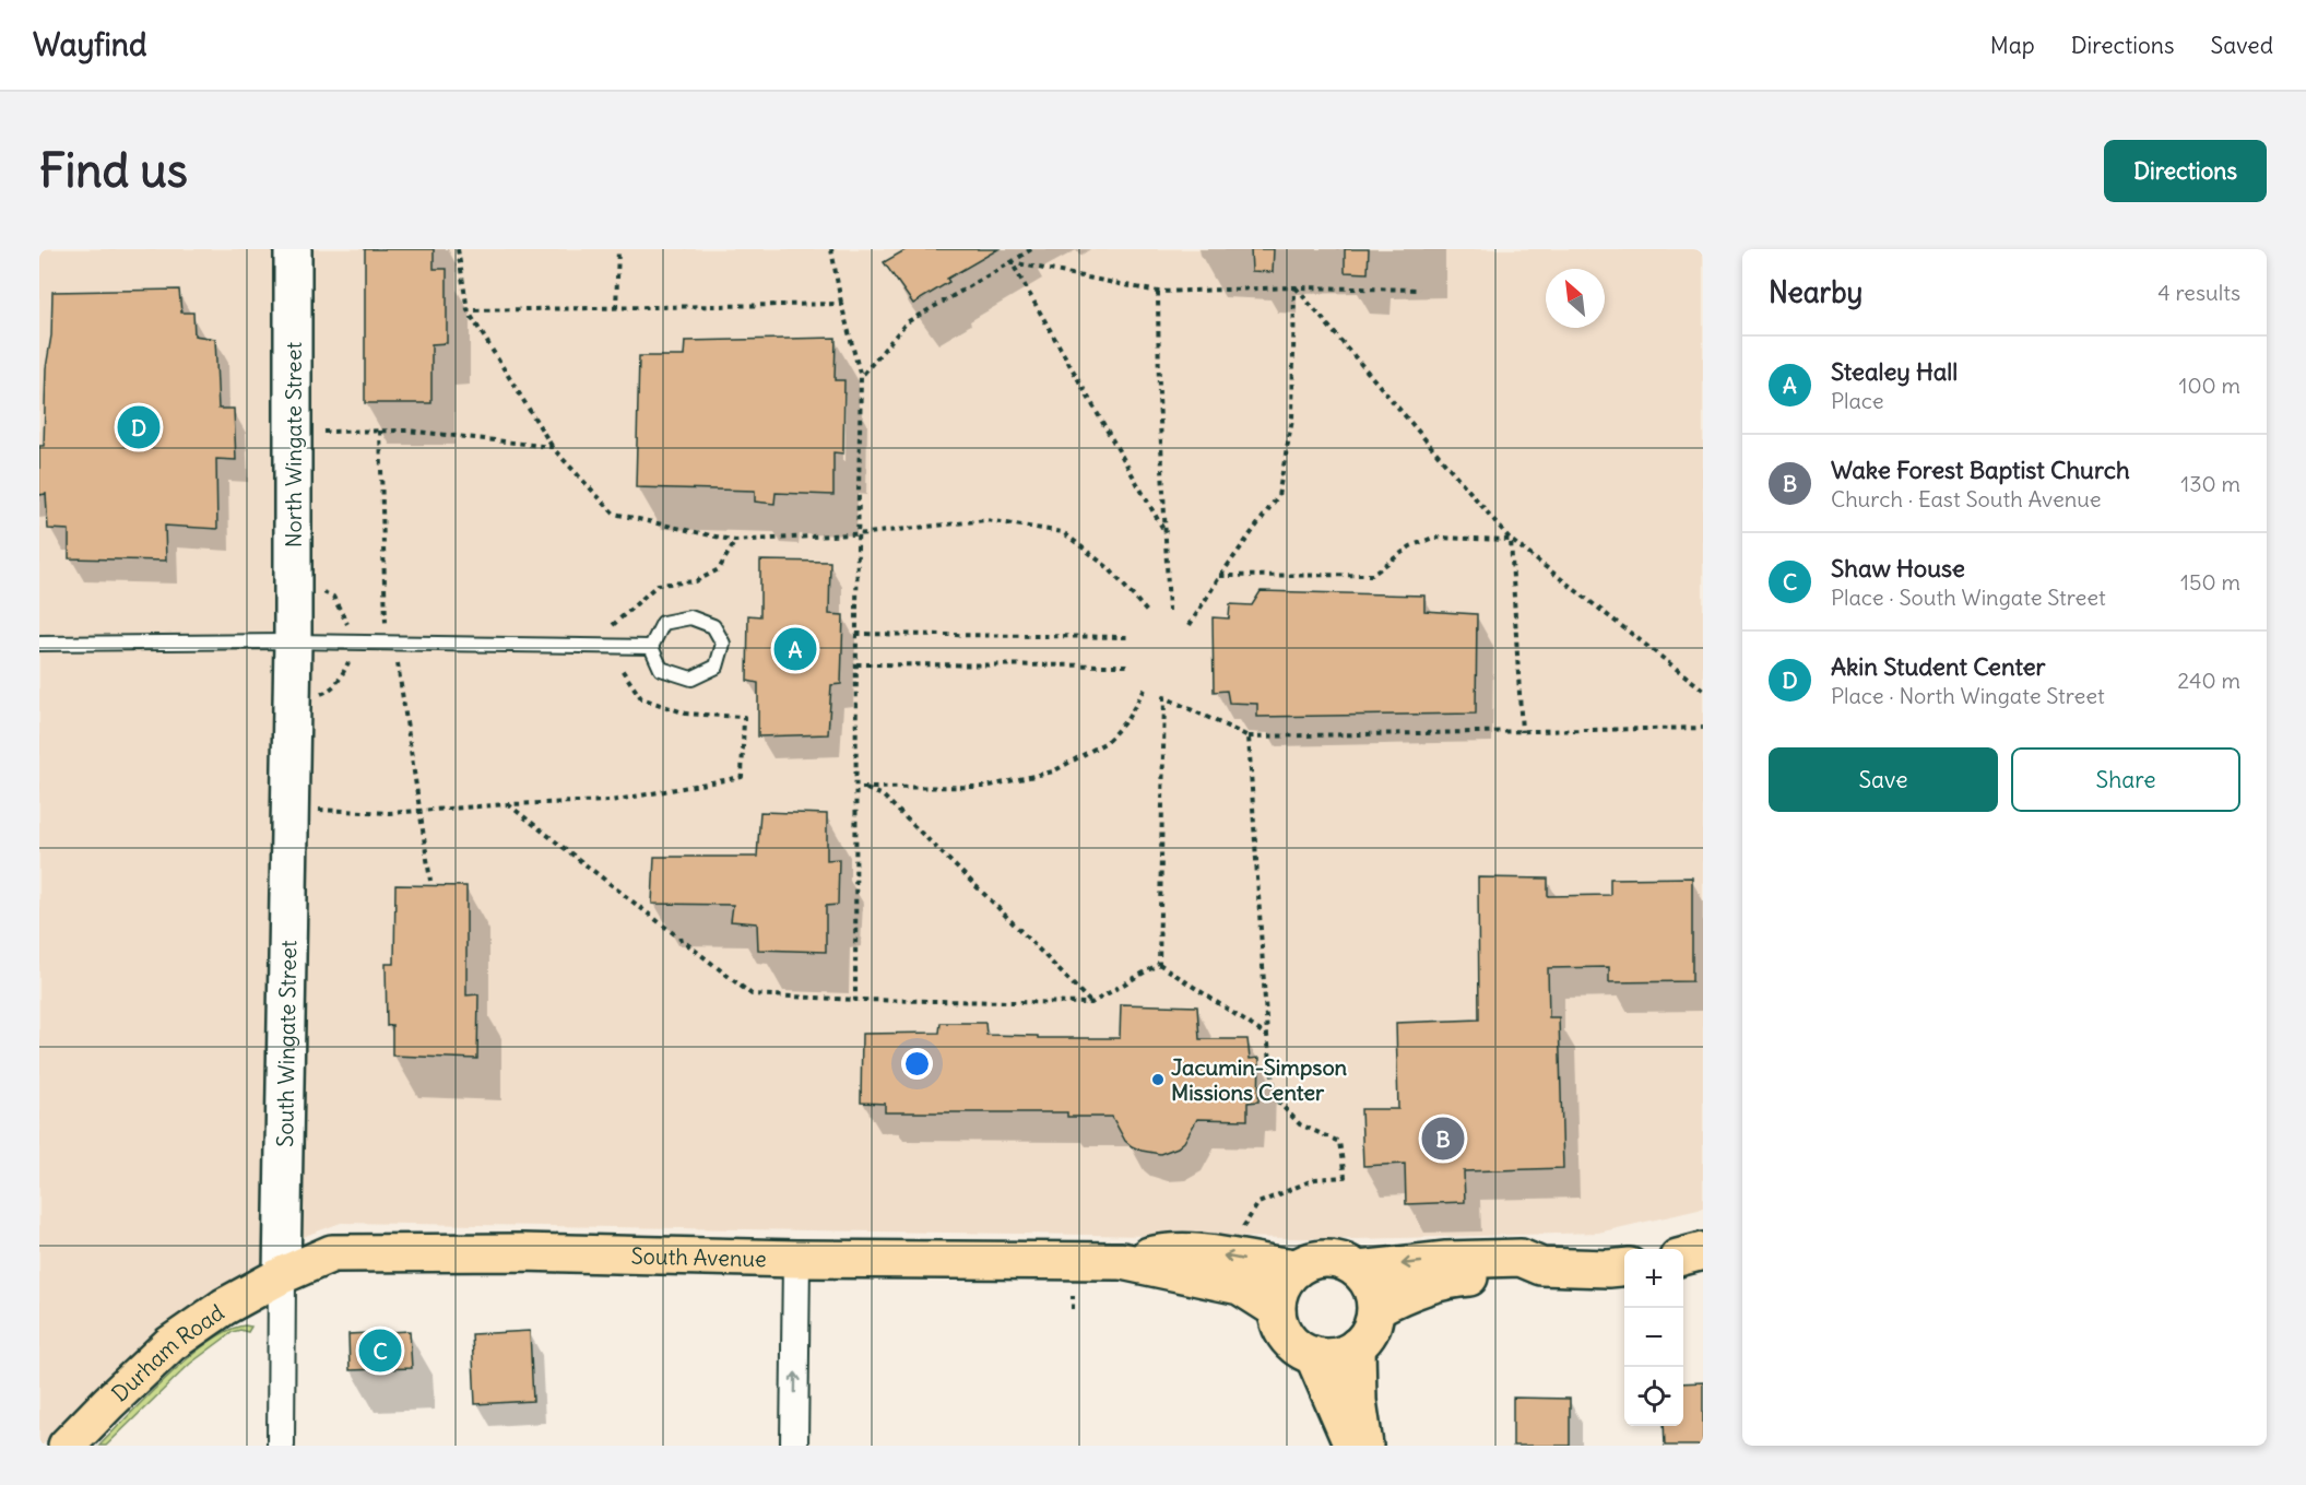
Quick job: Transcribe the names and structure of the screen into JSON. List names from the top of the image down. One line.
{"streets":{"main road":["South Avenue","Durham Road"],"street":["North Wingate Street","South Wingate Street"]},"crossings":[["North Wingate Street","South Wingate Street"],["South Wingate Street","South Avenue"],["South Wingate Street","Durham Road"],["South Avenue","Durham Road"]],"places":["Jacumin-Simpson Missions Center"],"north":"top left","page":{"header":"Wayfind","nav":["Map","Directions","Saved"],"buttons":["Directions",["Save","Share"]],"title":"Find us","heading":["Nearby","4 results"],"list":[{"mark":"A","name":"Stealey Hall","note":"Place","value":"100 m"},{"mark":"B","name":"Wake Forest Baptist Church","note":"Church · East South Avenue","value":"130 m"},{"mark":"C","name":"Shaw House","note":"Place · South Wingate Street","value":"150 m"},{"mark":"D","name":"Akin Student Center","note":"Place · North Wingate Street","value":"240 m"}],"pins":["D","A","B","C"],"map_buttons":["+","−"]}}
